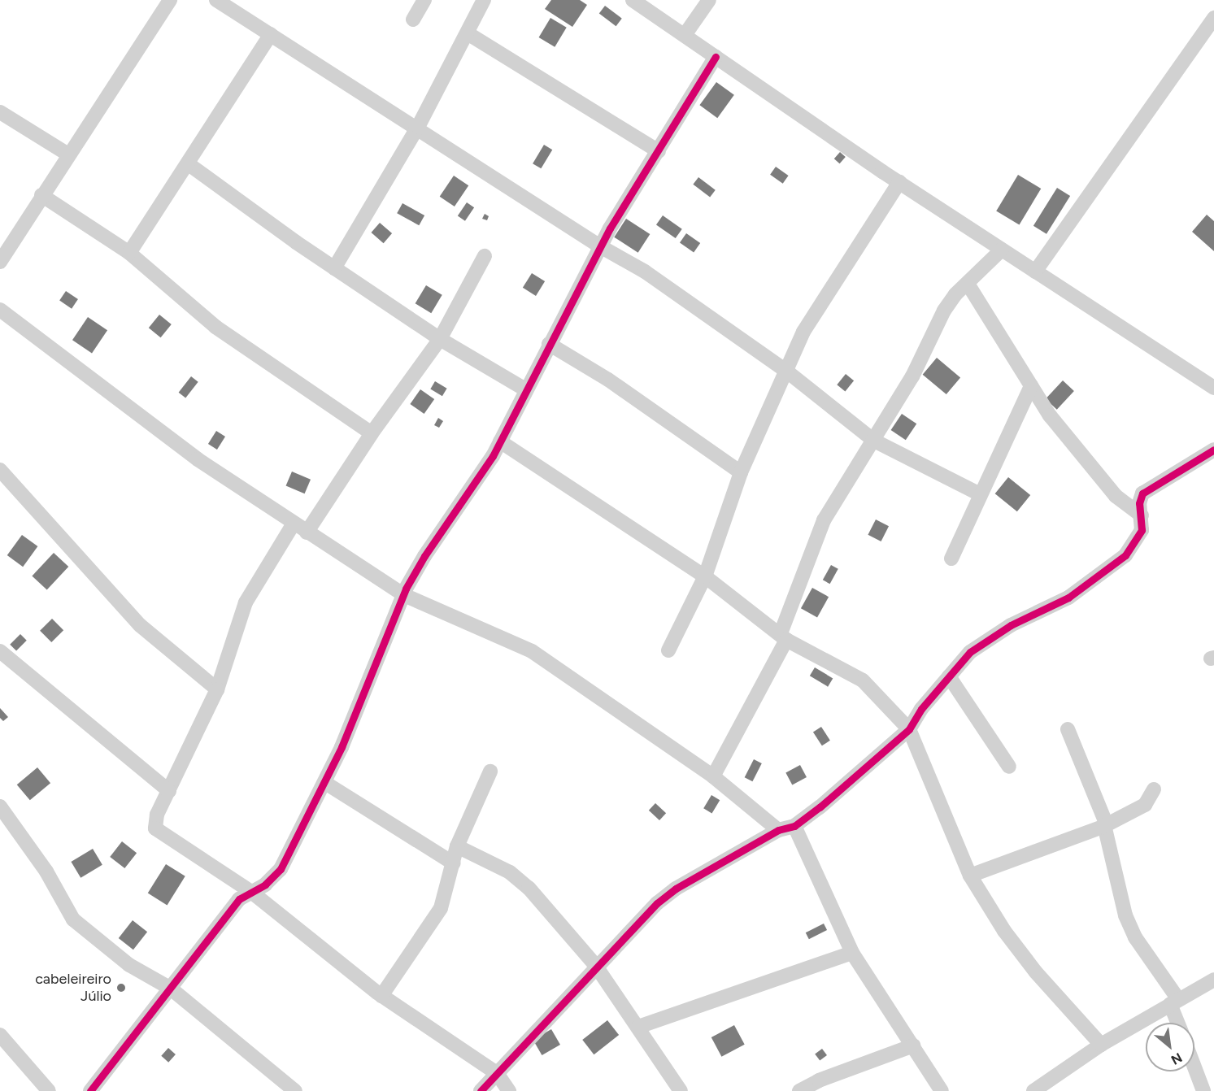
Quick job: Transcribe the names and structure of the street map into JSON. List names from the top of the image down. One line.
{"places":["cabeleireiro Júlio"],"north":"bottom right"}
